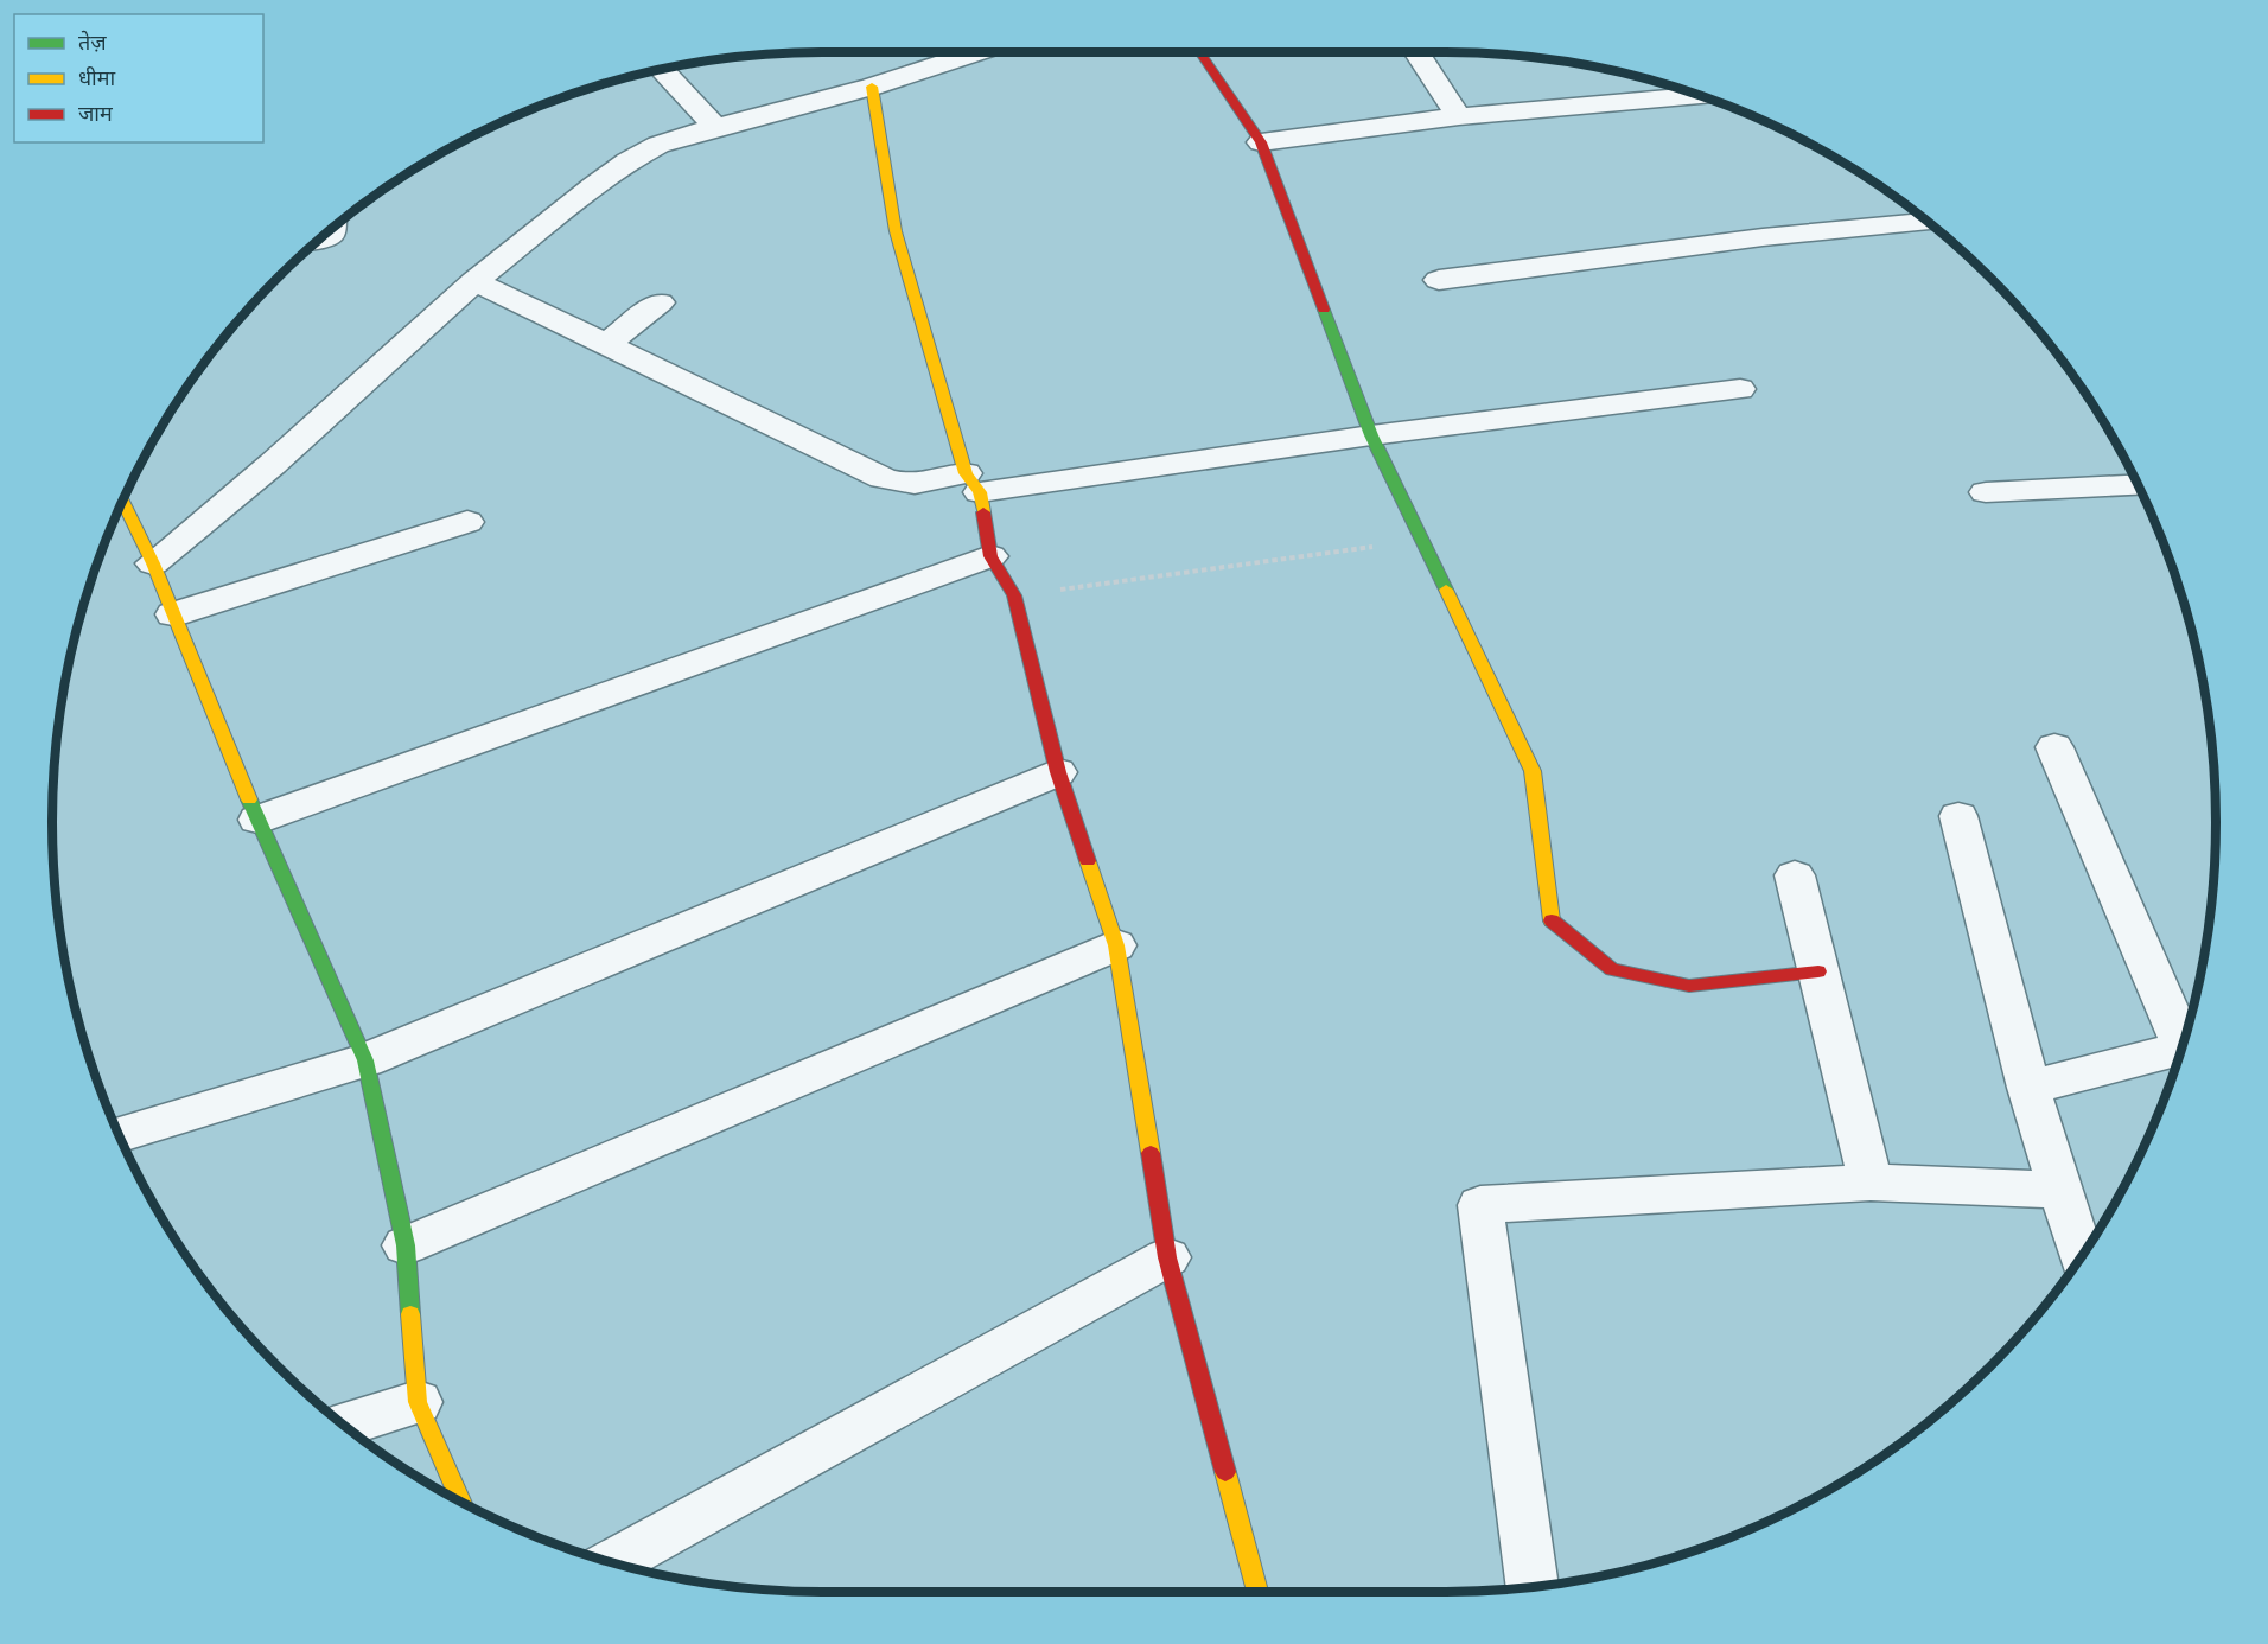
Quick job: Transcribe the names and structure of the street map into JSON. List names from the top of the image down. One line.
{"legend":["तेज़","धीमा","जाम"]}
